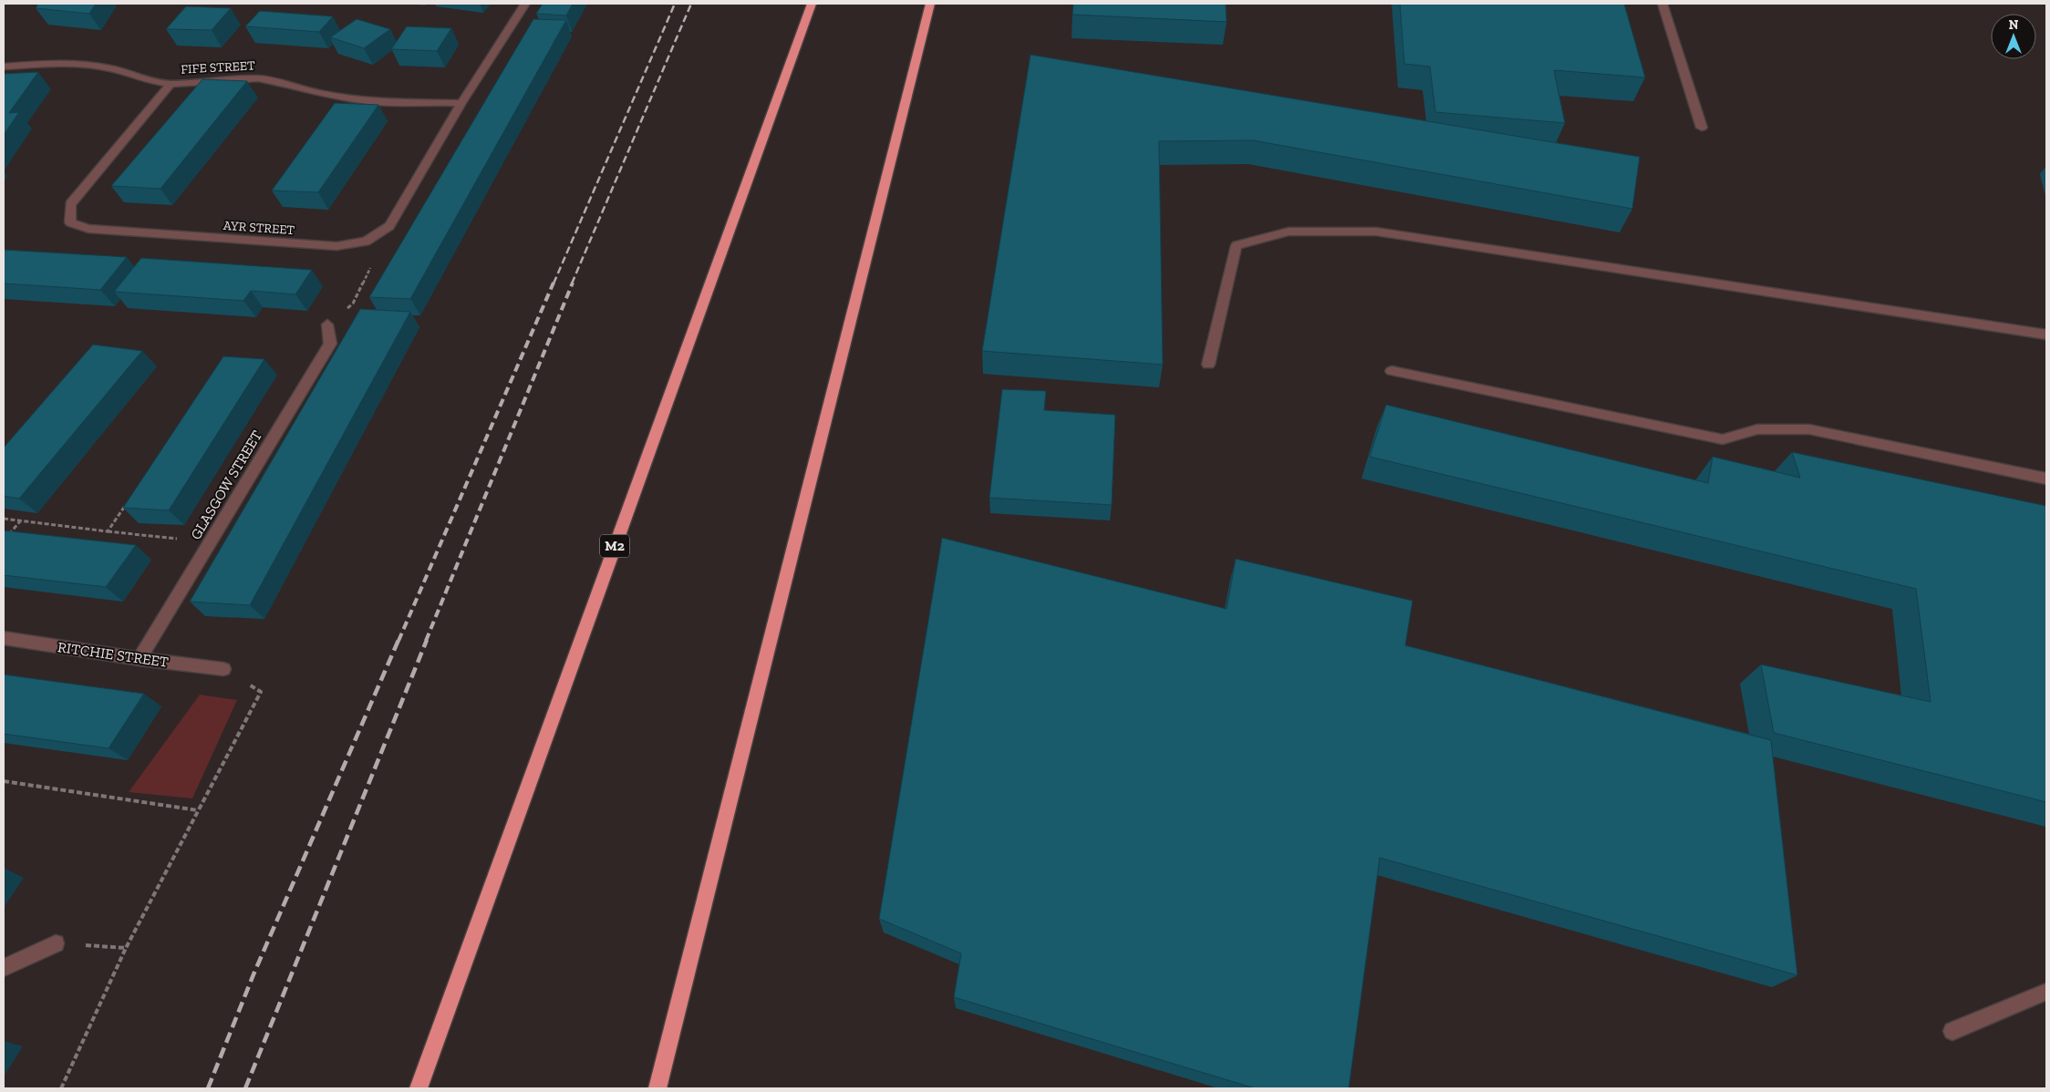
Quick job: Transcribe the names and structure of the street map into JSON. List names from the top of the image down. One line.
{"streets":{"highway":["M2"],"street":["FIFE STREET","AYR STREET","GLASGOW STREET","RITCHIE STREET"]},"crossings":[["FIFE STREET","AYR STREET"],["GLASGOW STREET","RITCHIE STREET"]],"north":"top"}
